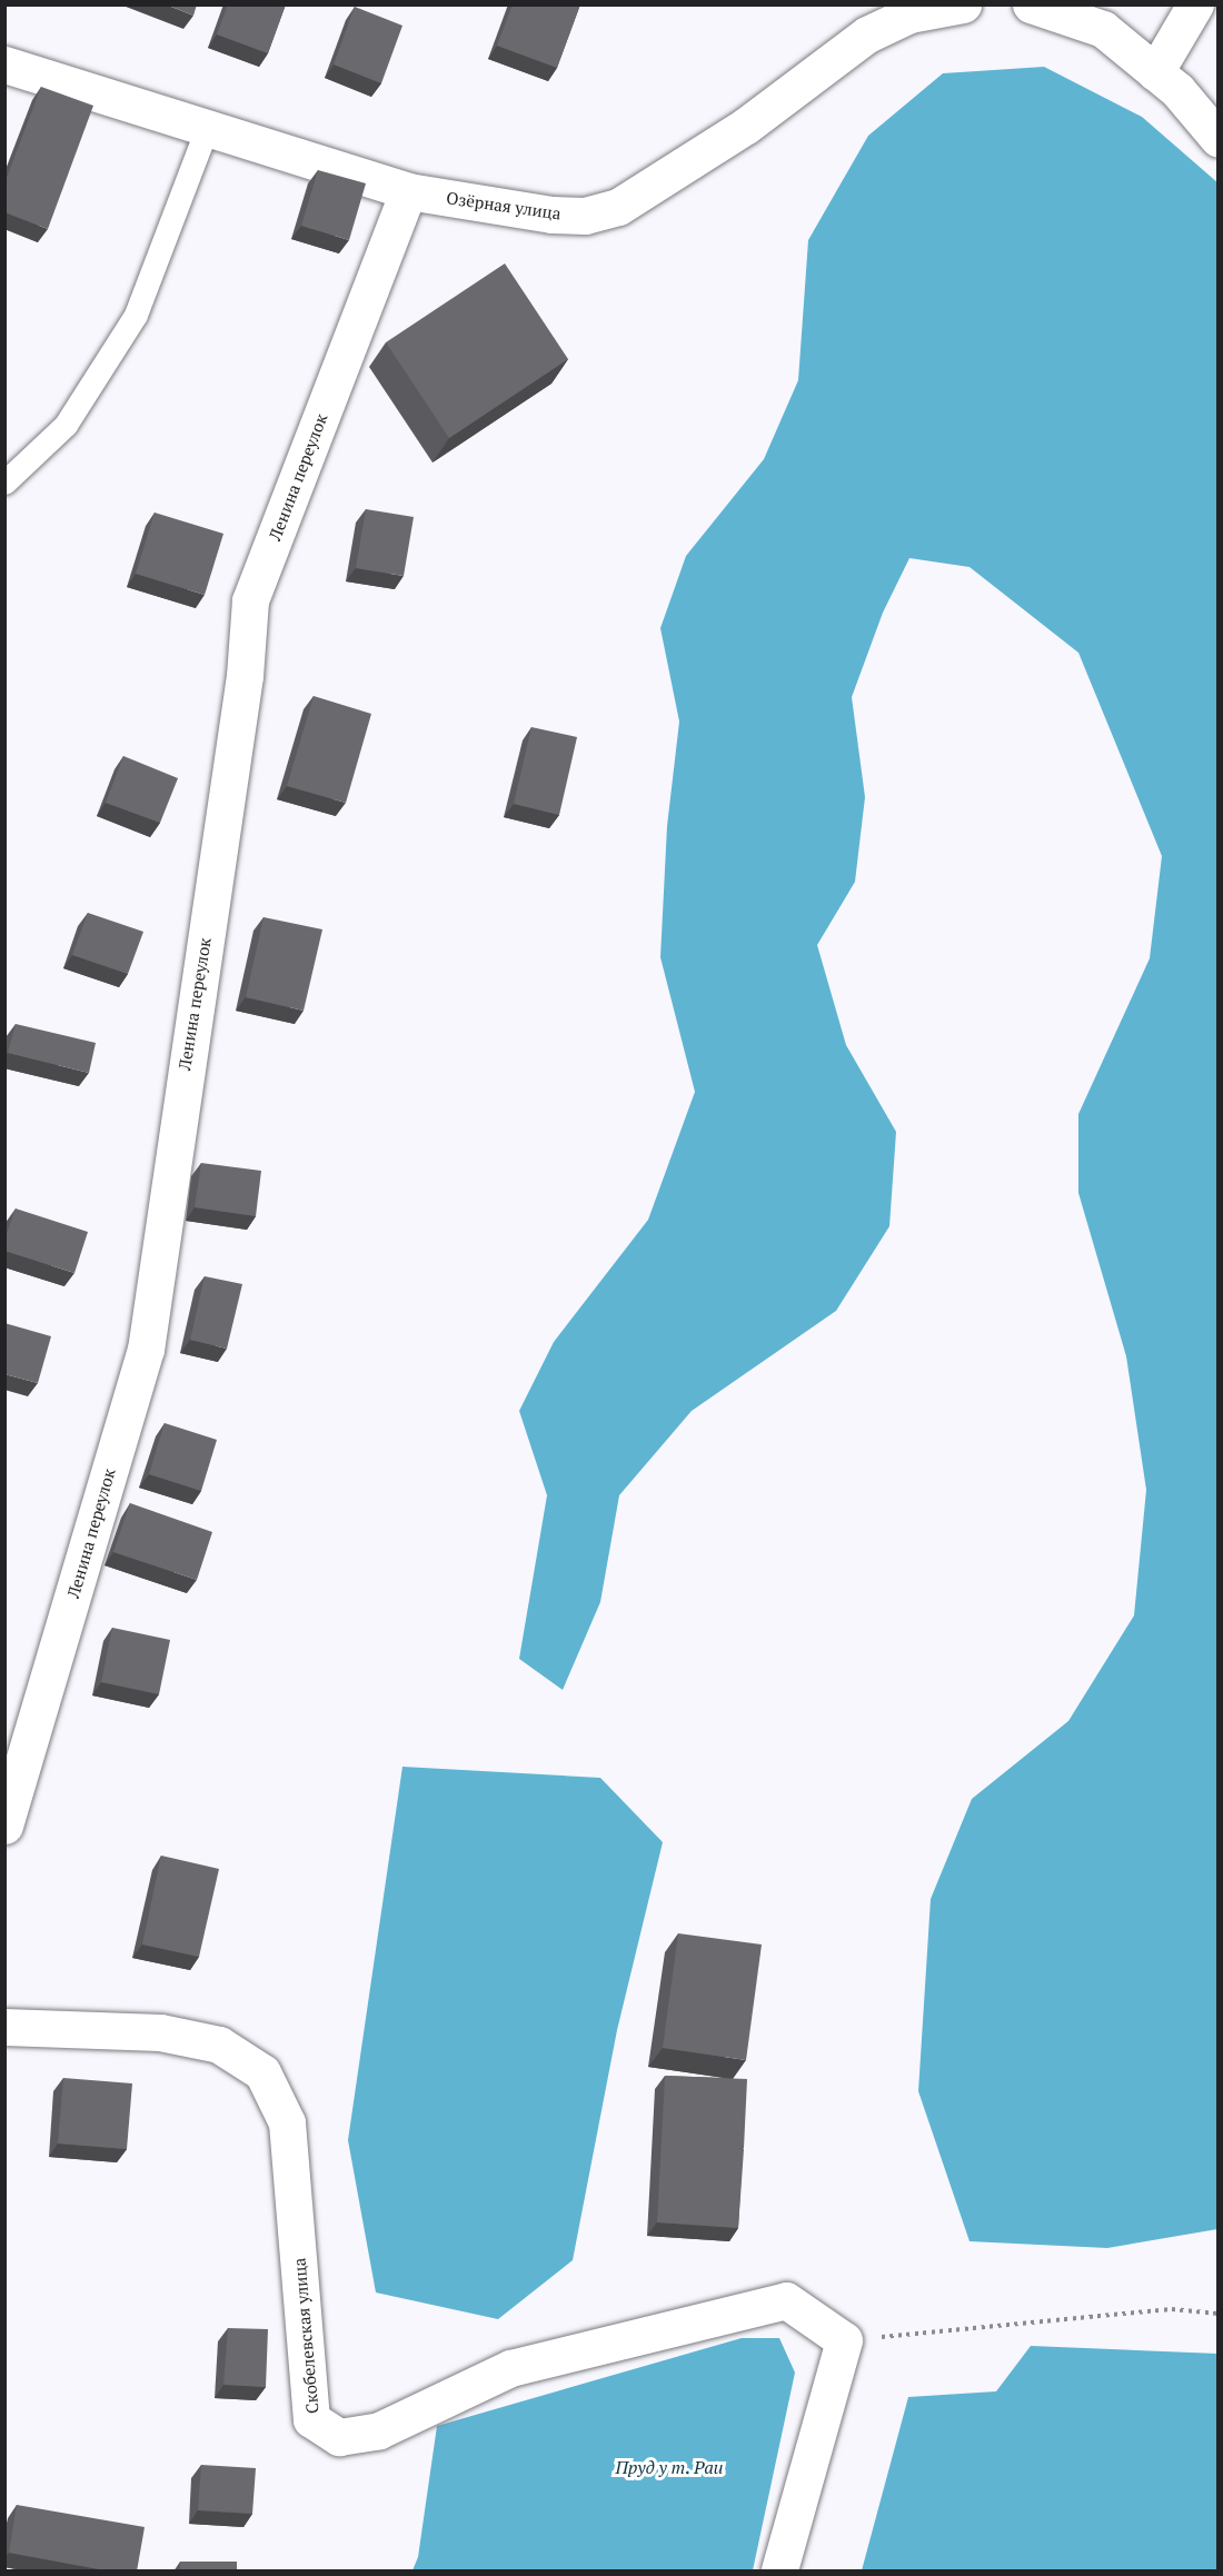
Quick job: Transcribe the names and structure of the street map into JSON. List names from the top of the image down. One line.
{"streets":{"street":["Озёрная улица","Ленина переулок","Скобелевская улица"]},"crossings":[["Озёрная улица","Ленина переулок"]],"water":["Пруд у т. Раи"]}
